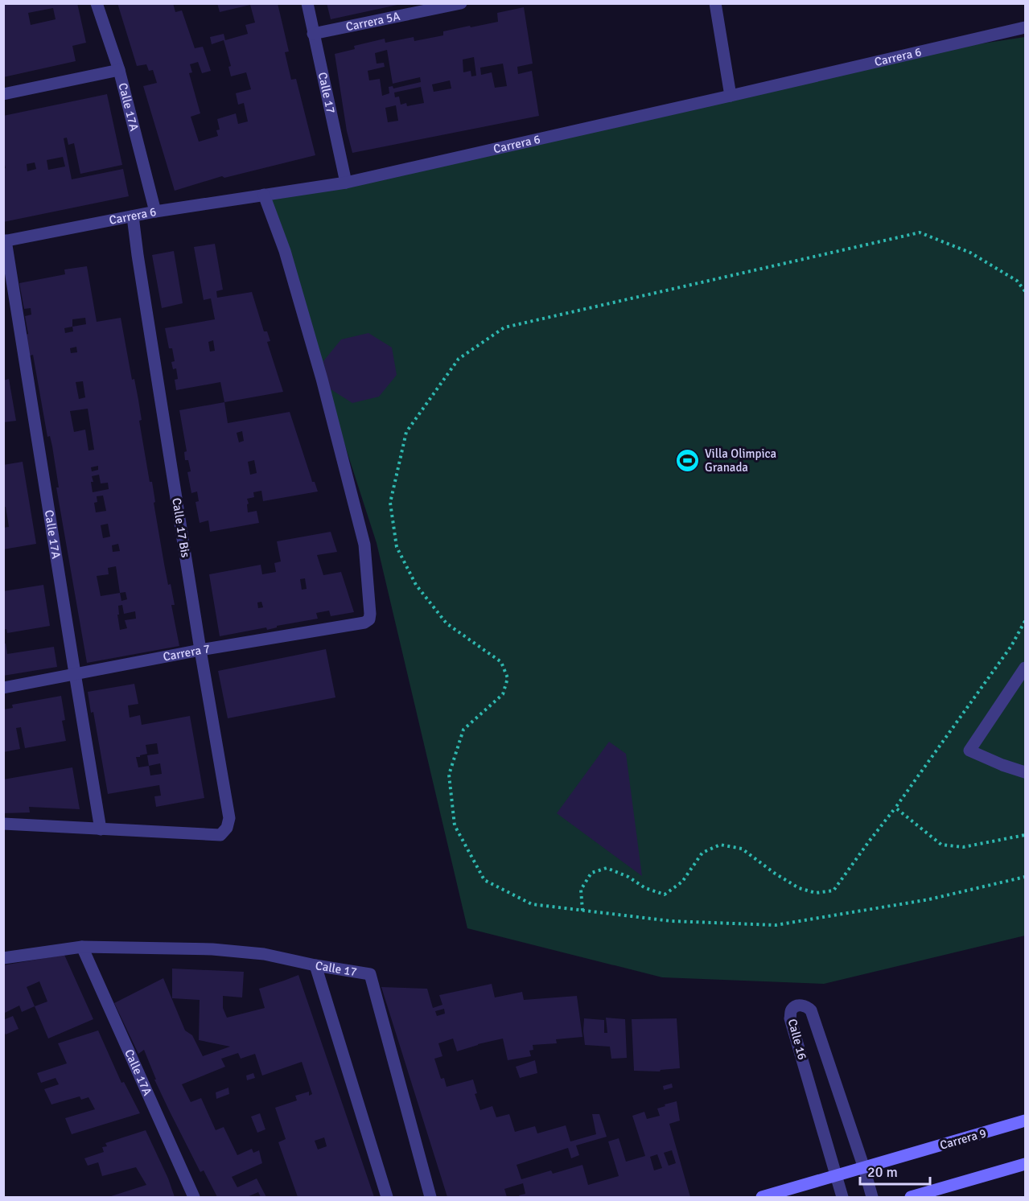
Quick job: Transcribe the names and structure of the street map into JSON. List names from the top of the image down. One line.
{"streets":{"street":["Carrera 5A","Carrera 6","Calle 17","Calle 17A","Calle 17 Bis","Carrera 7","Calle 16","Carrera 9"]},"crossings":[["Carrera 5A","Calle 17"],["Carrera 6","Calle 17"],["Carrera 6","Calle 17A"],["Carrera 6","Calle 17 Bis"],["Carrera 6","Carrera 7"],["Calle 17A","Calle 17 Bis"],["Calle 17A","Carrera 7"],["Calle 17 Bis","Carrera 7"],["Calle 16","Carrera 9"]],"places":{"sports":["Villa Olimpica Granada"]},"scale_bar":"20 m"}
